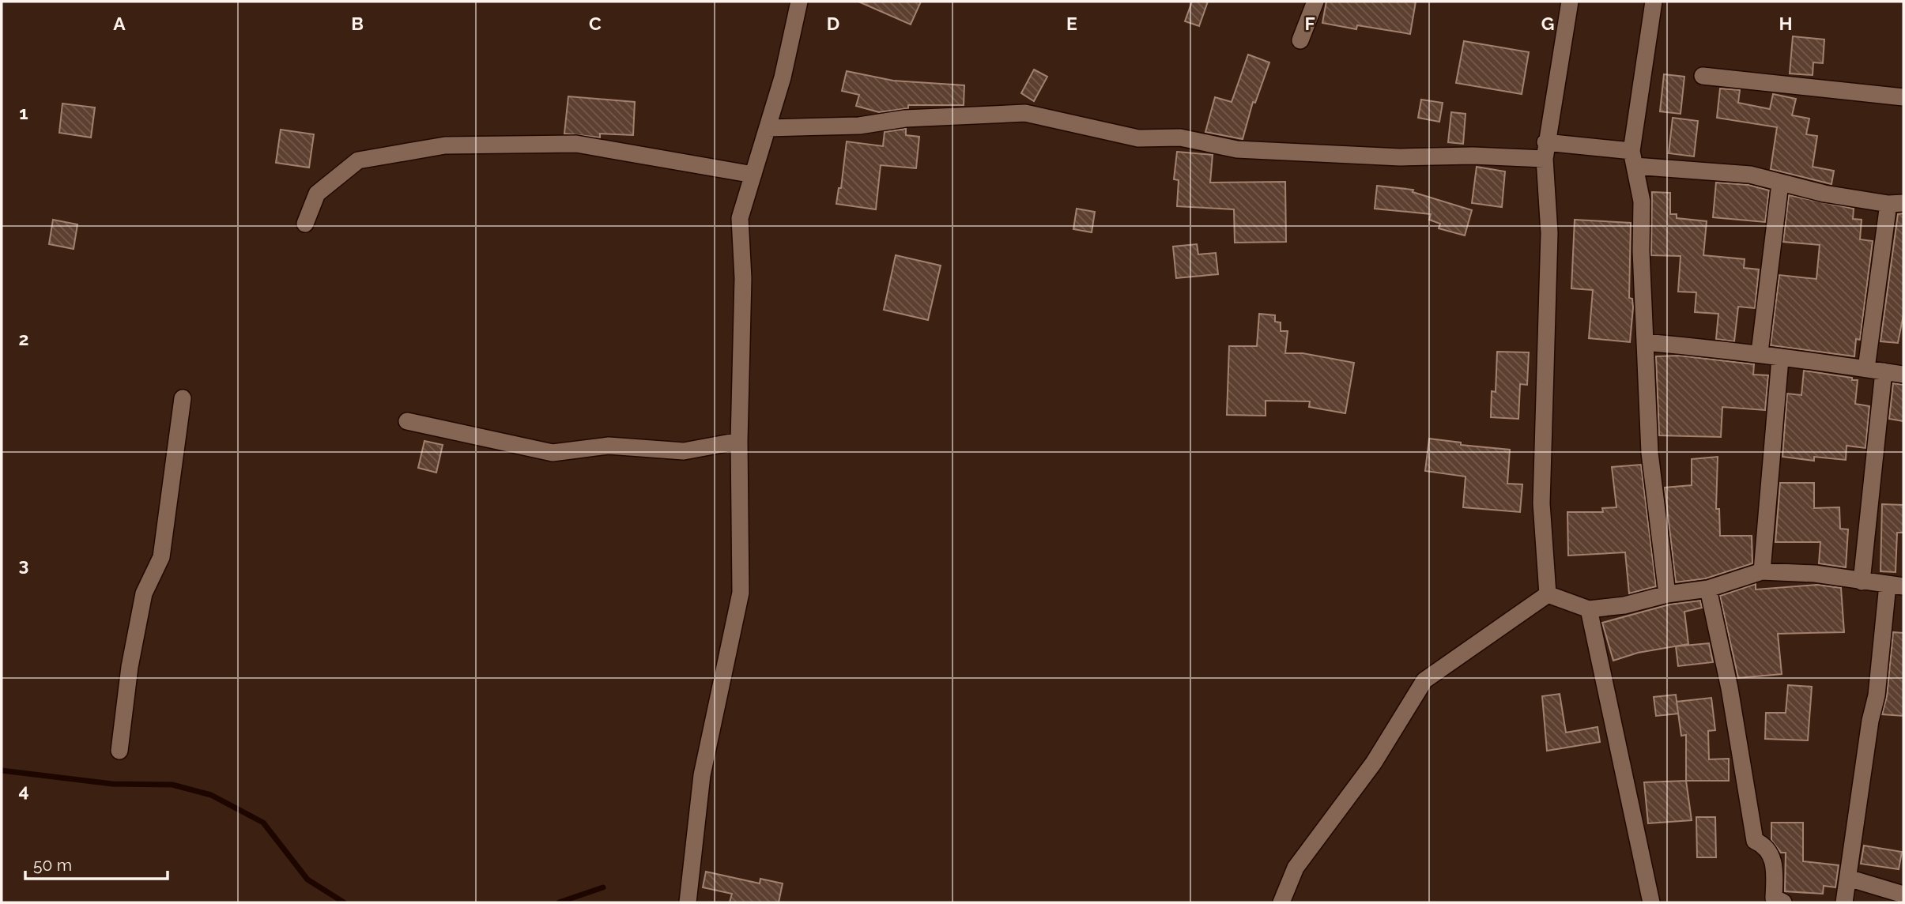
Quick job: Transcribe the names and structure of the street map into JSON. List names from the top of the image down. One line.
{"scale_bar":"50 m","grid":{"columns":["A","B","C","D","E","F","G","H"],"rows":["1","2","3","4"]}}
